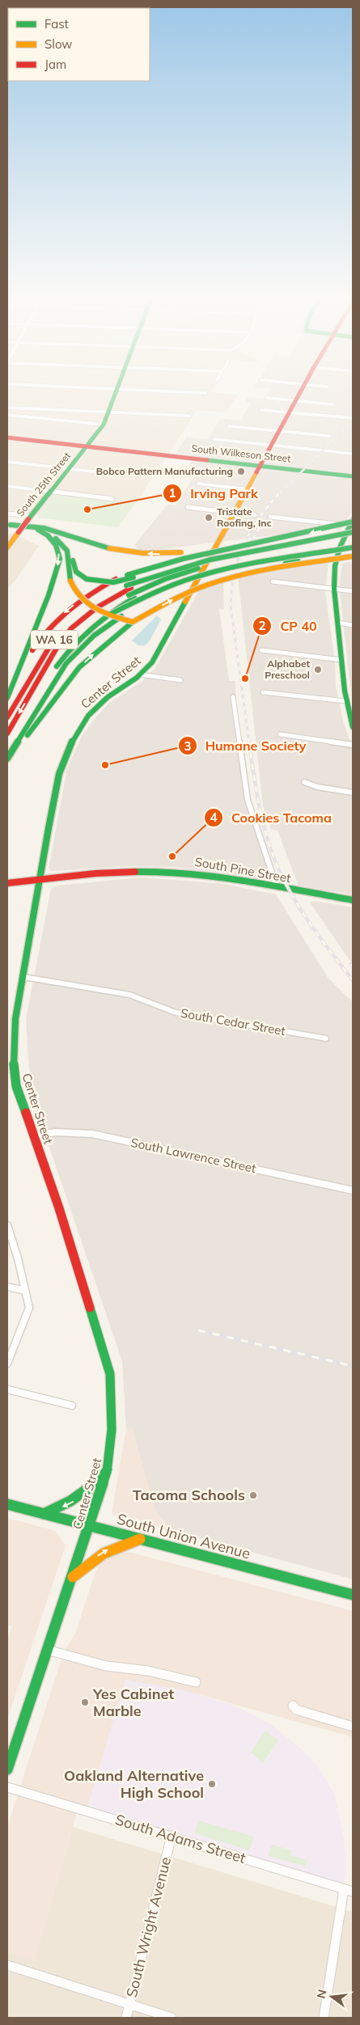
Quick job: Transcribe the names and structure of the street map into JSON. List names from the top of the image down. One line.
{"streets":{"main road":["South Wilkeson Street","South 25th Street","WA 16","Center Street","South Pine Street","South Union Avenue"],"street":["South Cedar Street","South Lawrence Street","South Adams Street","South Wright Avenue"]},"crossings":[["South Wilkeson Street","South 25th Street"],["South Wilkeson Street","Center Street"],["Center Street","South Pine Street"],["Center Street","South Cedar Street"],["Center Street","South Lawrence Street"],["Center Street","South Union Avenue"],["South Adams Street","South Wright Avenue"]],"places":["Bobco Pattern Manufacturing","Irving Park","Tristate Roofing, Inc","Alphabet Preschool","CP 40","Humane Society","Cookies Tacoma","Tacoma Schools","Yes Cabinet Marble","Oakland Alternative High School"],"legend":["Fast","Slow","Jam"],"north":"left"}
